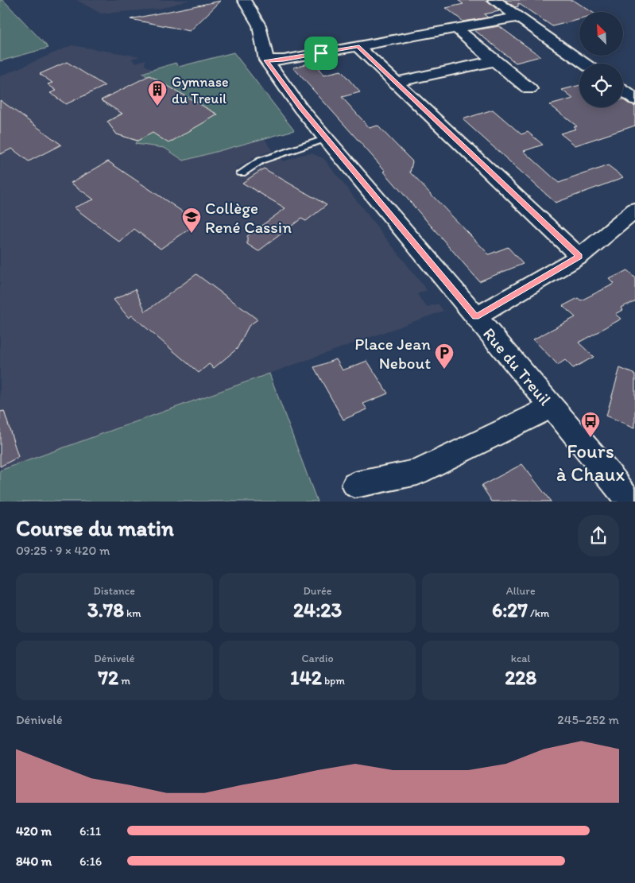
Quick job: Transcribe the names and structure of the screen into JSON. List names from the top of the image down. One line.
{"streets":{"street":["Rue du Treuil"]},"places":{"building":["Gymnase du Treuil"],"school or university":["Collège René Cassin"],"parking":["Place Jean Nebout"],"bus stop":["Fours à Chaux"]},"north":"top left","page":{"heading":["Course du matin","09:25 · 9 × 420 m"],"stats":[["Distance","3.78 km"],["Durée","24:23"],["Allure","6:27 /km"],["Dénivelé","72 m"],["Cardio","142 bpm"],["kcal","228"]],"chart":["Dénivelé","245–252 m"],"list":[{"name":"420 m","note":"6:11"},{"name":"840 m","note":"6:16"}]}}
